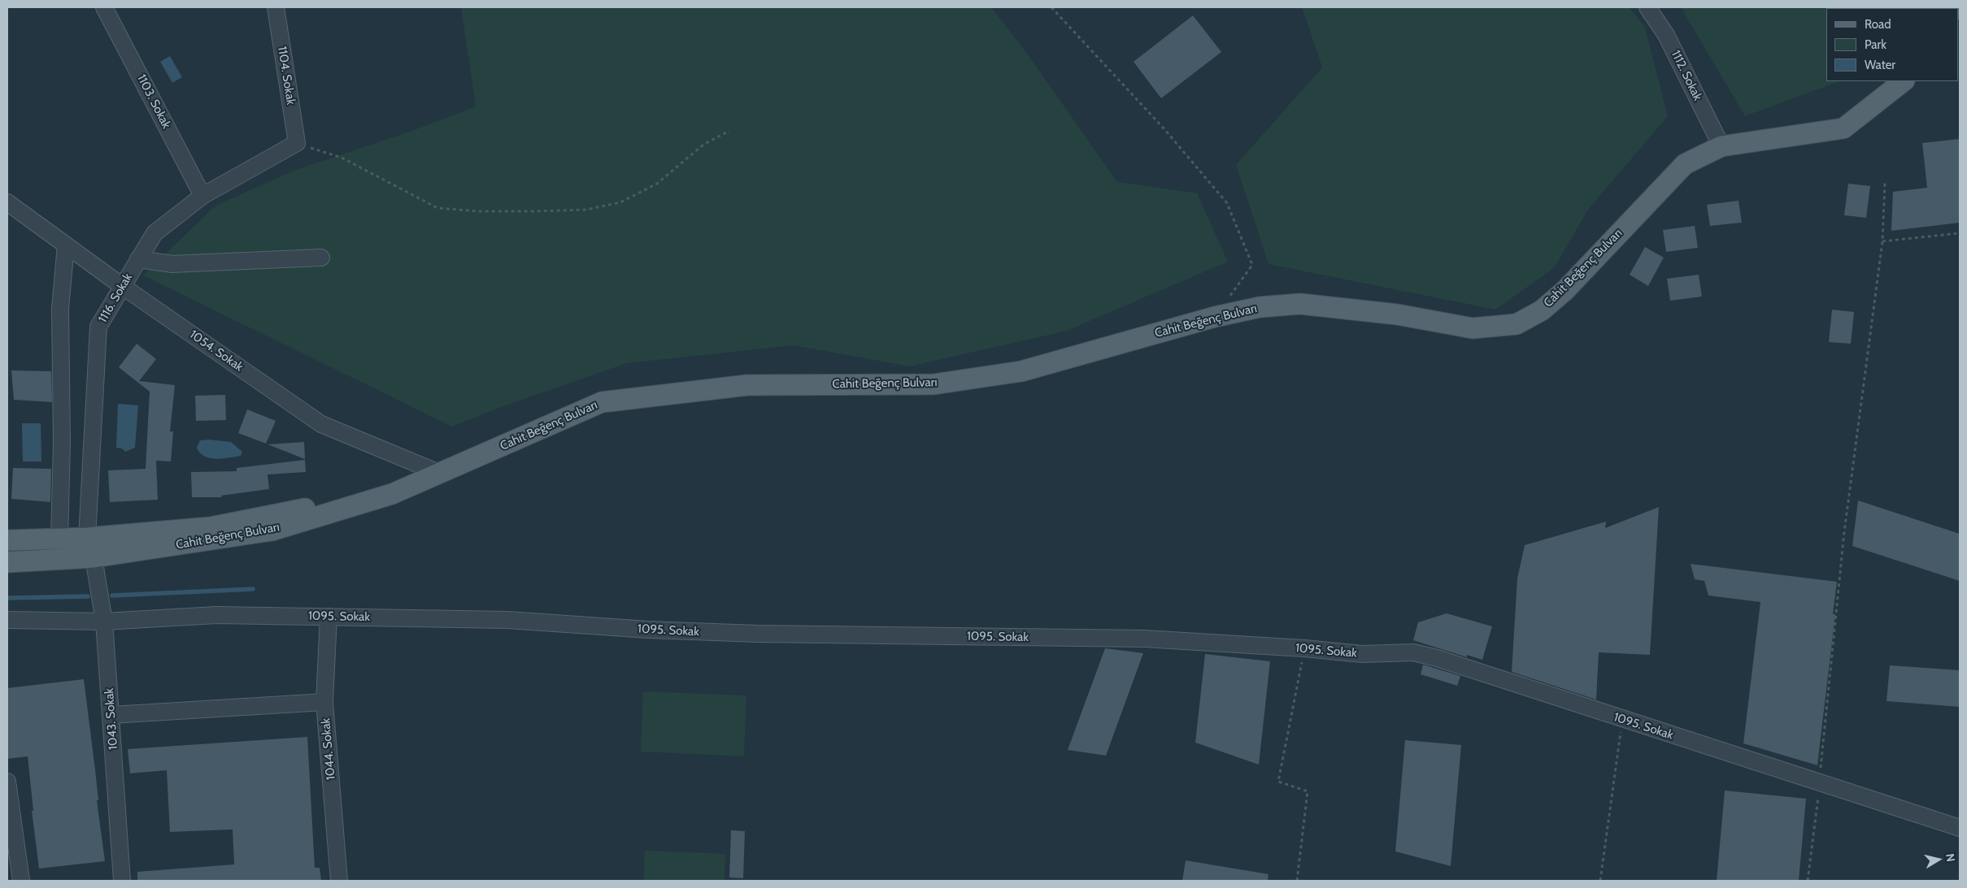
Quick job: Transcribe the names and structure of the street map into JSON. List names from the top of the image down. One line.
{"streets":{"main road":["Cahit Beğenç Bulvarı"],"street":["1104. Sokak","1112. Sokak","1103. Sokak","1116. Sokak","1054. Sokak","1095. Sokak","1043. Sokak","1044. Sokak"]},"crossings":[["1104. Sokak","1116. Sokak"],["1112. Sokak","Cahit Beğenç Bulvarı"],["1103. Sokak","1116. Sokak"],["Cahit Beğenç Bulvarı","1116. Sokak"],["Cahit Beğenç Bulvarı","1054. Sokak"],["Cahit Beğenç Bulvarı","1043. Sokak"],["1116. Sokak","1054. Sokak"],["1116. Sokak","1043. Sokak"],["1095. Sokak","1043. Sokak"],["1095. Sokak","1044. Sokak"]],"legend":["Road","Park","Water"],"north":"right"}
